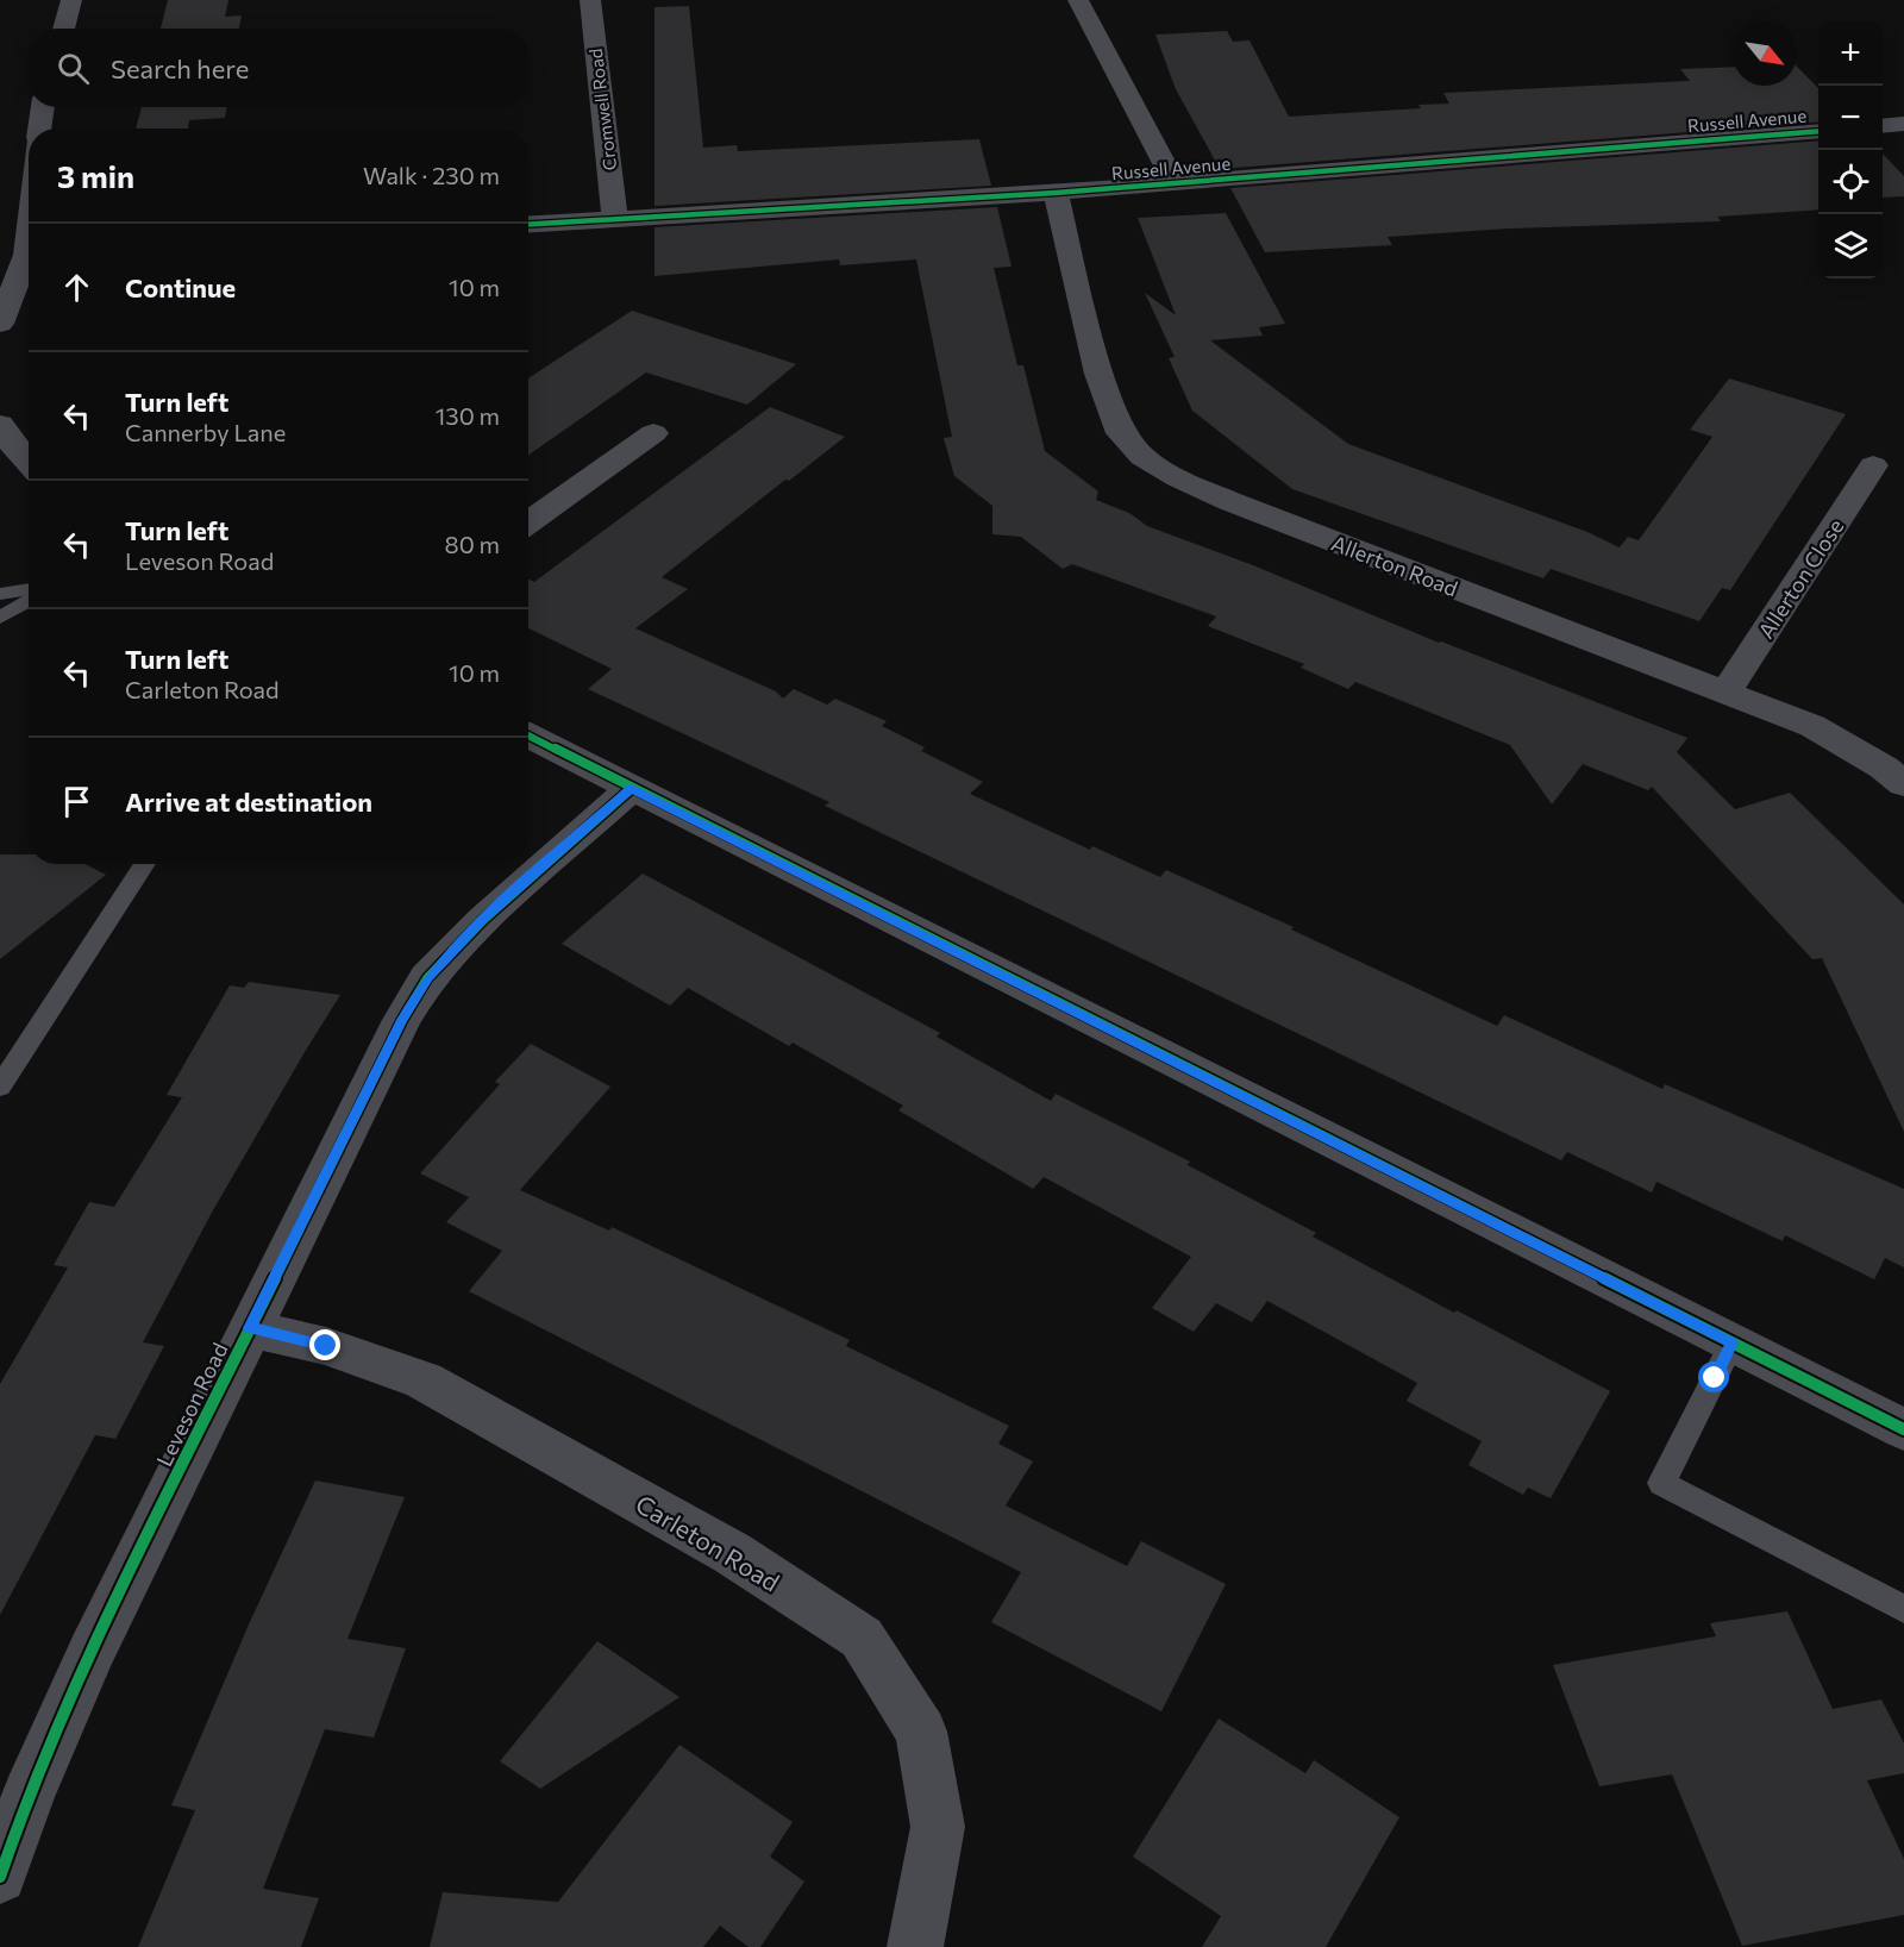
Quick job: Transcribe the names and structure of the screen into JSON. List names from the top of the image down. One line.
{"streets":{"street":["Cromwell Road","Russell Avenue","Allerton Road","Allerton Close","Leveson Road","Carleton Road"]},"crossings":[["Cromwell Road","Russell Avenue"],["Russell Avenue","Allerton Road"],["Allerton Road","Allerton Close"],["Leveson Road","Carleton Road"]],"north":"bottom right","page":{"map_buttons":["+","−"],"search":"Search here","heading":["3 min","Walk · 230 m"],"list":[["Continue","10 m"],["Turn left","Cannerby Lane","130 m"],["Turn left","Leveson Road","80 m"],["Turn left","Carleton Road","10 m"],"Arrive at destination"]}}
